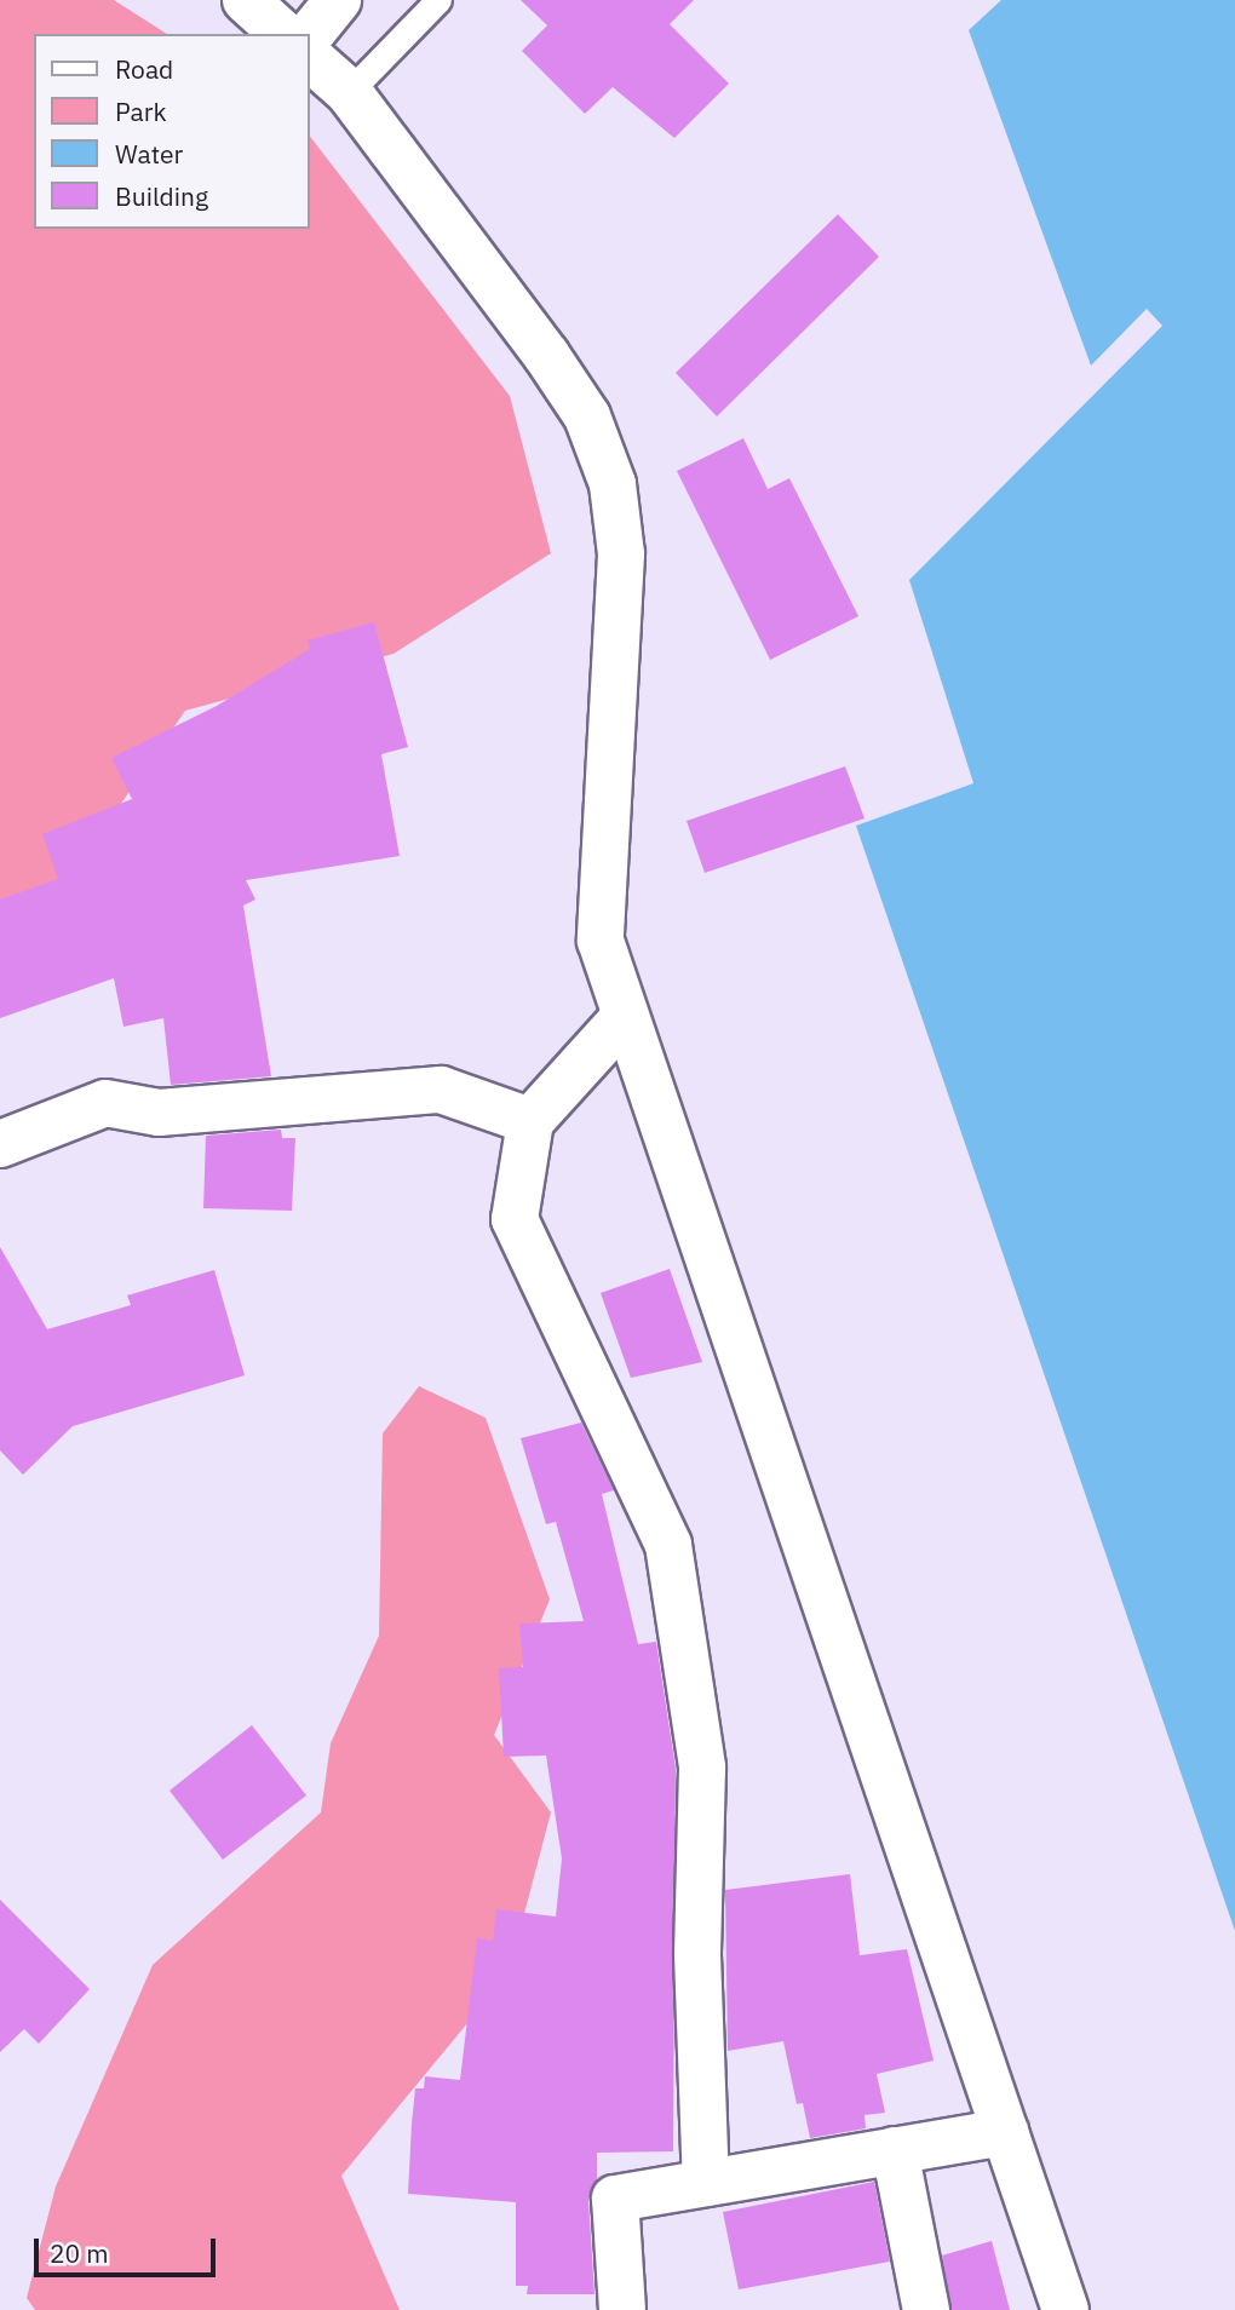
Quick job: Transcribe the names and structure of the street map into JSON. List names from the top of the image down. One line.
{"legend":["Road","Park","Water","Building"],"scale_bar":"20 m"}
